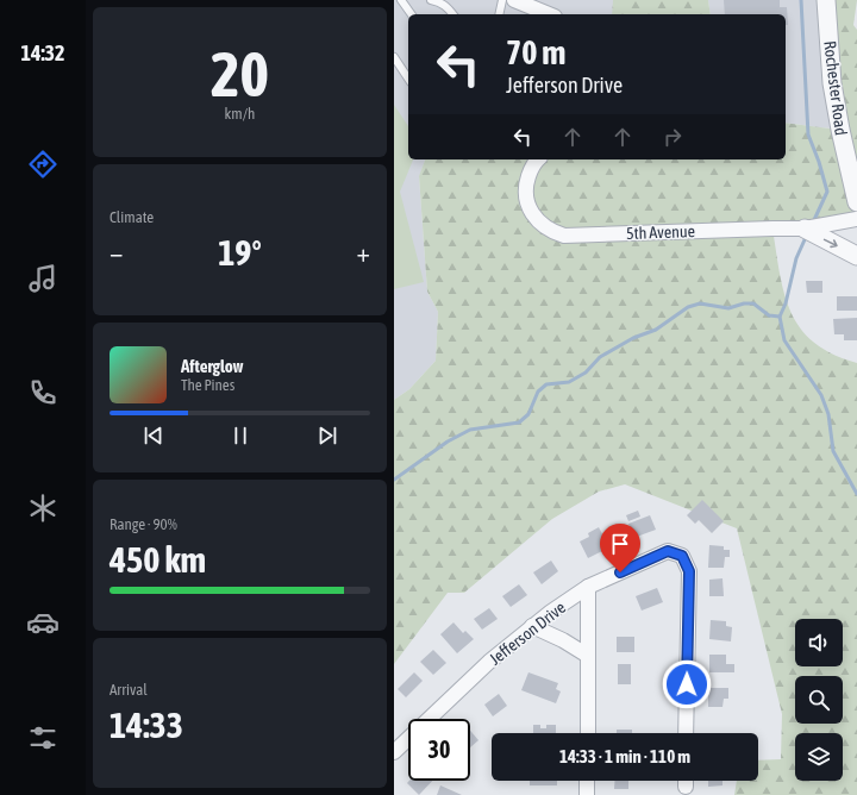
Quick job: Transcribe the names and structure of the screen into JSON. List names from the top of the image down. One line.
{"streets":{"street":["Rochester Road","5th Avenue","Jefferson Drive"]},"page":{"tabs":"14:32","tile":[["20","km/h"],"Climate",["Range · 90%","450 km"],["Arrival","14:33"]],"turn":["70 m","Jefferson Drive"],"heat":["−","19°","+"],"song":["Afterglow","The Pines"],"limit":"30","trip":"14:33 · 1 min · 110 m"}}
